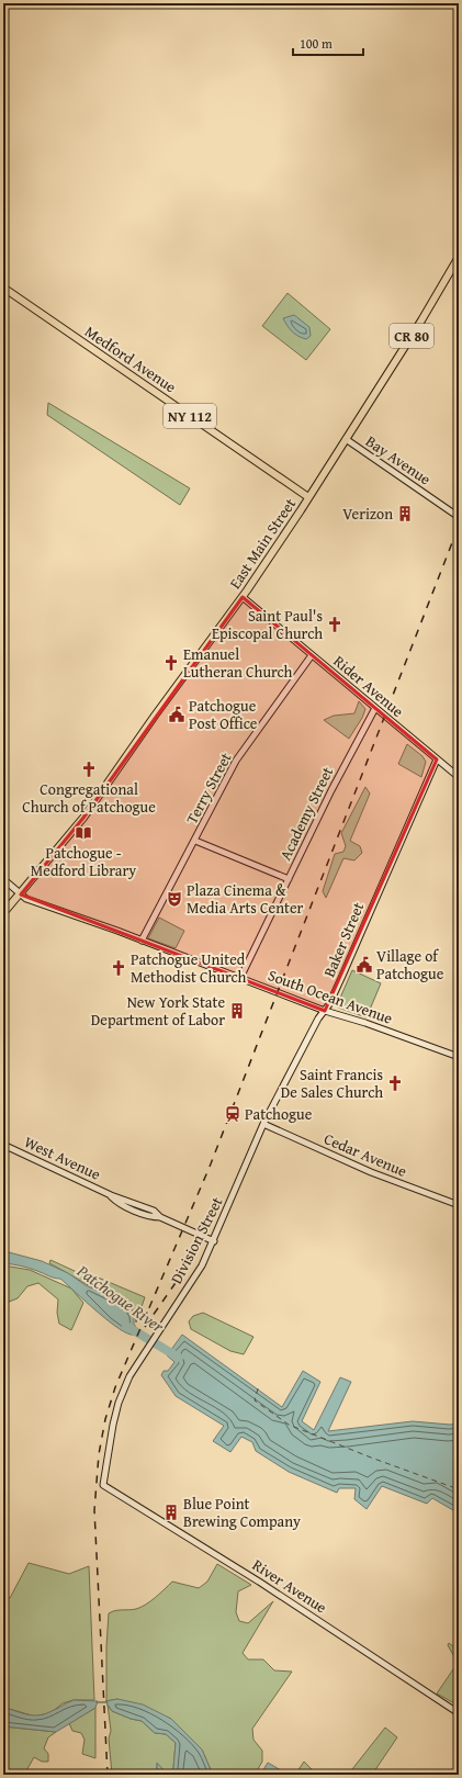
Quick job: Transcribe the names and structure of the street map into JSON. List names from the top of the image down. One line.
{"streets":{"main road":["CR 80","Medford Avenue","NY 112","East Main Street"],"street":["Bay Avenue","Rider Avenue","Terry Street","Academy Street","Baker Street","South Ocean Avenue","Cedar Avenue","West Avenue","Division Street","River Avenue"]},"crossings":[["Medford Avenue","East Main Street"],["Bay Avenue","East Main Street"],["East Main Street","Rider Avenue"],["East Main Street","South Ocean Avenue"],["Rider Avenue","Terry Street"],["Rider Avenue","Academy Street"],["Rider Avenue","Baker Street"],["Terry Street","South Ocean Avenue"],["Academy Street","South Ocean Avenue"],["Baker Street","South Ocean Avenue"],["Baker Street","Cedar Avenue"],["Baker Street","Division Street"],["Cedar Avenue","Division Street"],["West Avenue","Division Street"],["Division Street","River Avenue"]],"water":["Patchogue River"],"places":{"building":["Verizon","New York State Department of Labor","Blue Point Brewing Company"],"church":["Saint Paul's Episcopal Church","Emanuel Lutheran Church","Congregational Church of Patchogue","Patchogue United Methodist Church","Saint Francis De Sales Church"],"public building":["Patchogue Post Office","Village of Patchogue"],"library":["Patchogue - Medford Library"],"theatre":["Plaza Cinema & Media Arts Center"],"station":["Patchogue"]},"scale_bar":"100 m"}
